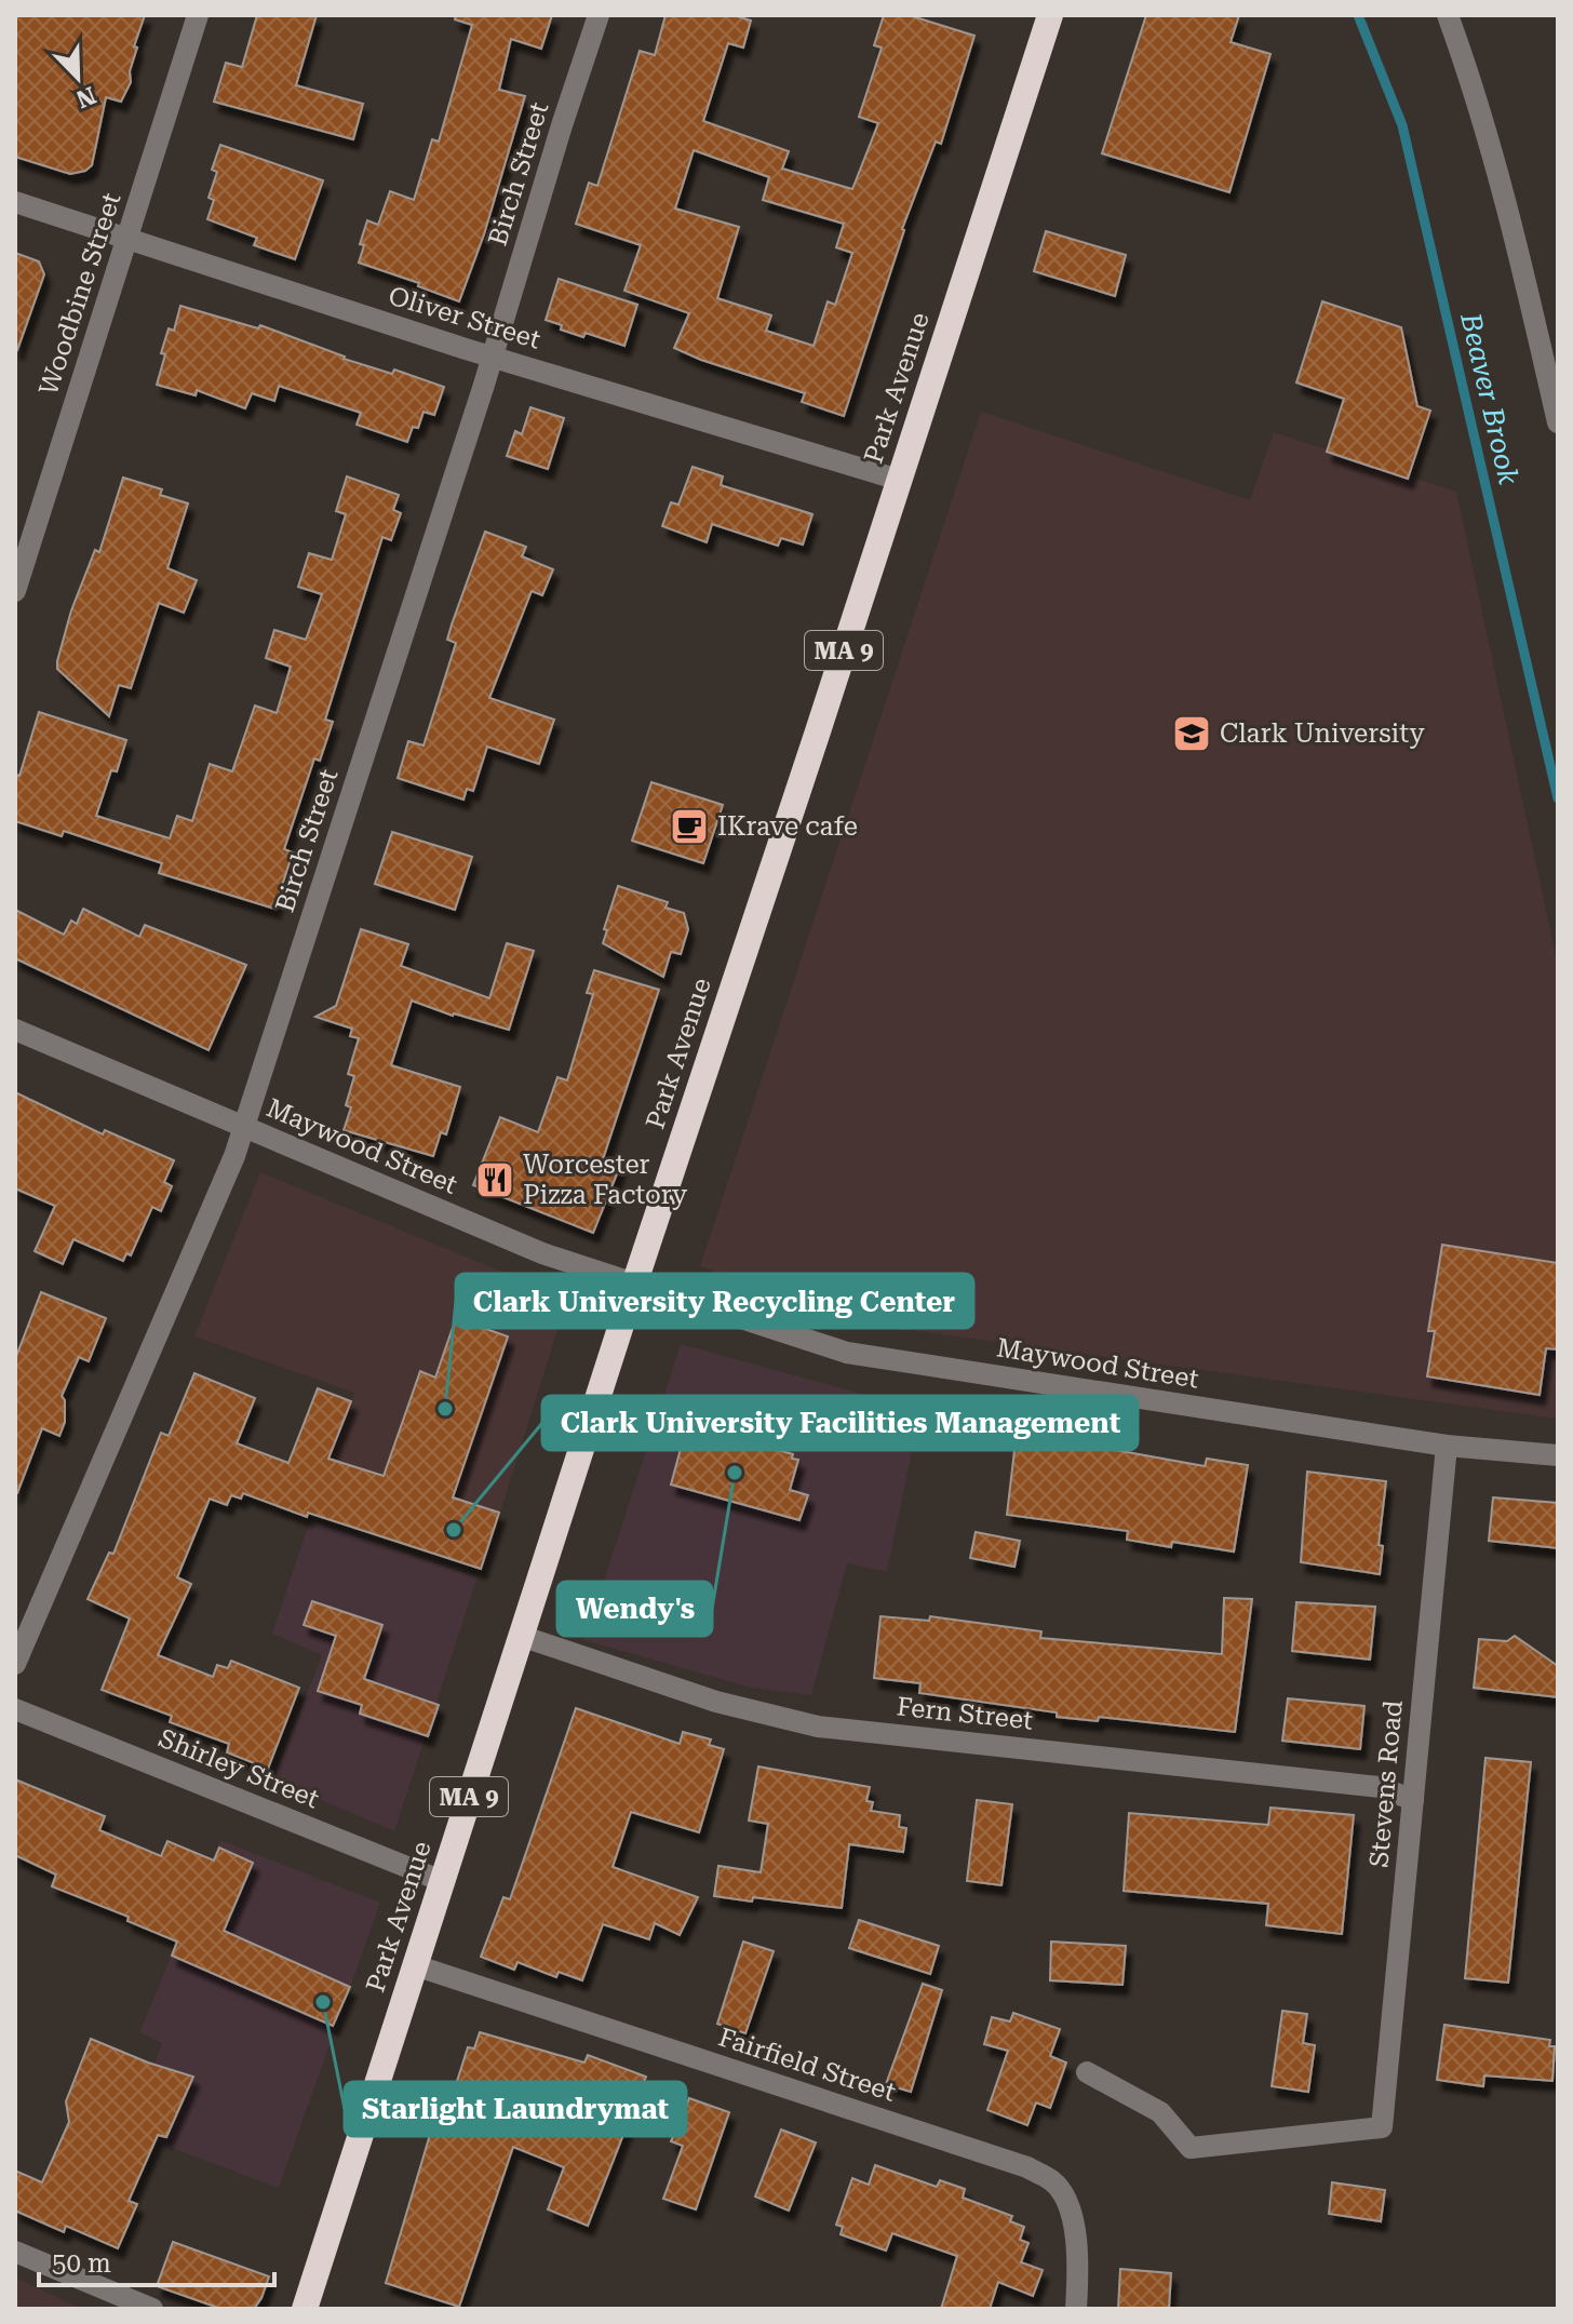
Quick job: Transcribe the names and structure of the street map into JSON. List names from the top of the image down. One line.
{"streets":{"highway":["Park Avenue","MA 9"],"street":["Birch Street","Woodbine Street","Oliver Street","Maywood Street","Fern Street","Shirley Street","Stevens Road","Fairfield Street"]},"crossings":[["Birch Street","Oliver Street"],["Birch Street","Maywood Street"],["Woodbine Street","Oliver Street"],["Oliver Street","Park Avenue"],["Park Avenue","Maywood Street"],["Park Avenue","Fern Street"],["Park Avenue","Shirley Street"],["Park Avenue","Fairfield Street"],["Maywood Street","Stevens Road"],["Fern Street","Stevens Road"]],"water":["Beaver Brook"],"places":{"school or university":["Clark University"],"cafe":["IKrave cafe"],"restaurant":["Worcester Pizza Factory"],"other":["Clark University Recycling Center","Wendy's","Clark University Facilities Management","Starlight Laundrymat"]},"scale_bar":"50 m","north":"bottom right"}
